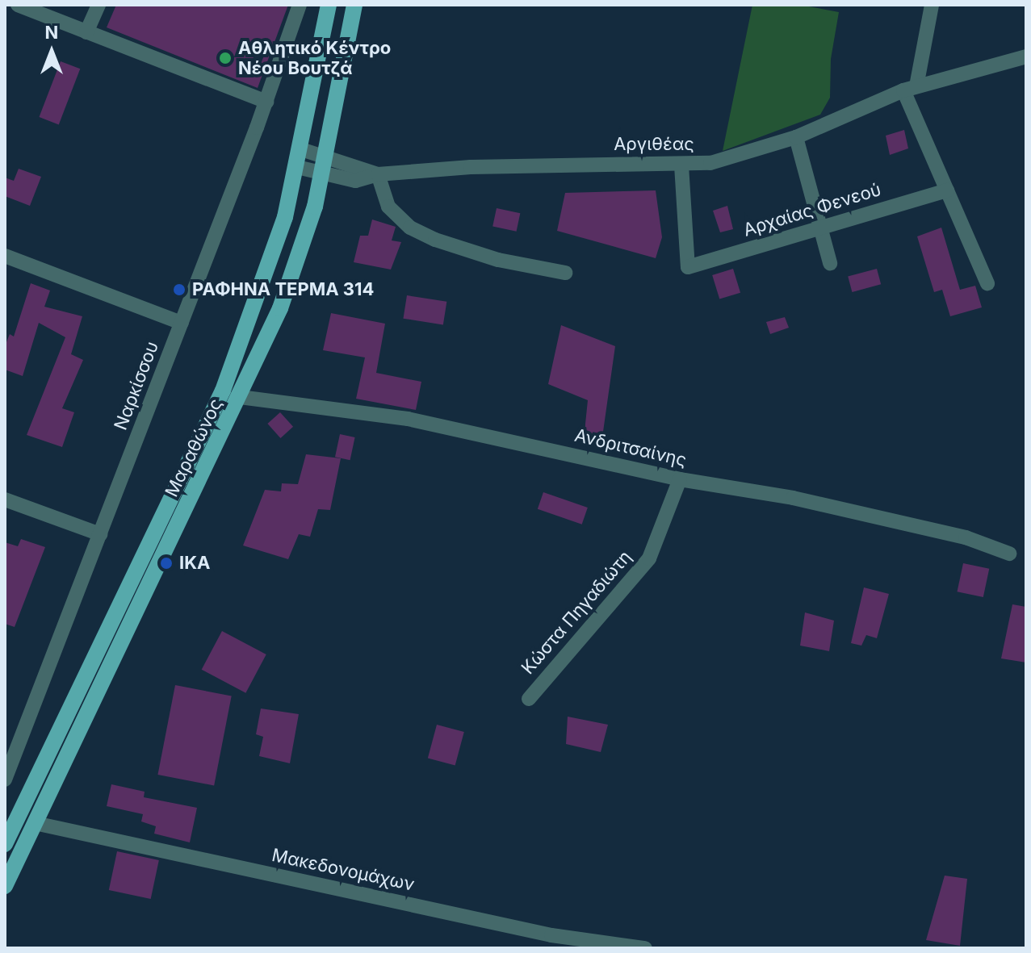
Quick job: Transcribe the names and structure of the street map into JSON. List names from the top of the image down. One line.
{"streets":{"main road":["Μαραθώνος"],"street":["Αργιθέας","Αρχαίας Φενεού","Ναρκίσσου","Ανδριτσαίνης","Κώστα Πηγαδιώτη","Μακεδονομάχων"]},"crossings":[["Αργιθέας","Αρχαίας Φενεού"],["Αργιθέας","Μαραθώνος"],["Μαραθώνος","Ανδριτσαίνης"],["Μαραθώνος","Μακεδονομάχων"],["Ανδριτσαίνης","Κώστα Πηγαδιώτη"]],"places":["Αθλητικό Κέντρο Νέου Βουτζά","ΡΑΦΗΝΑ ΤΕΡΜΑ 314","ΙΚΑ"],"north":"top"}
